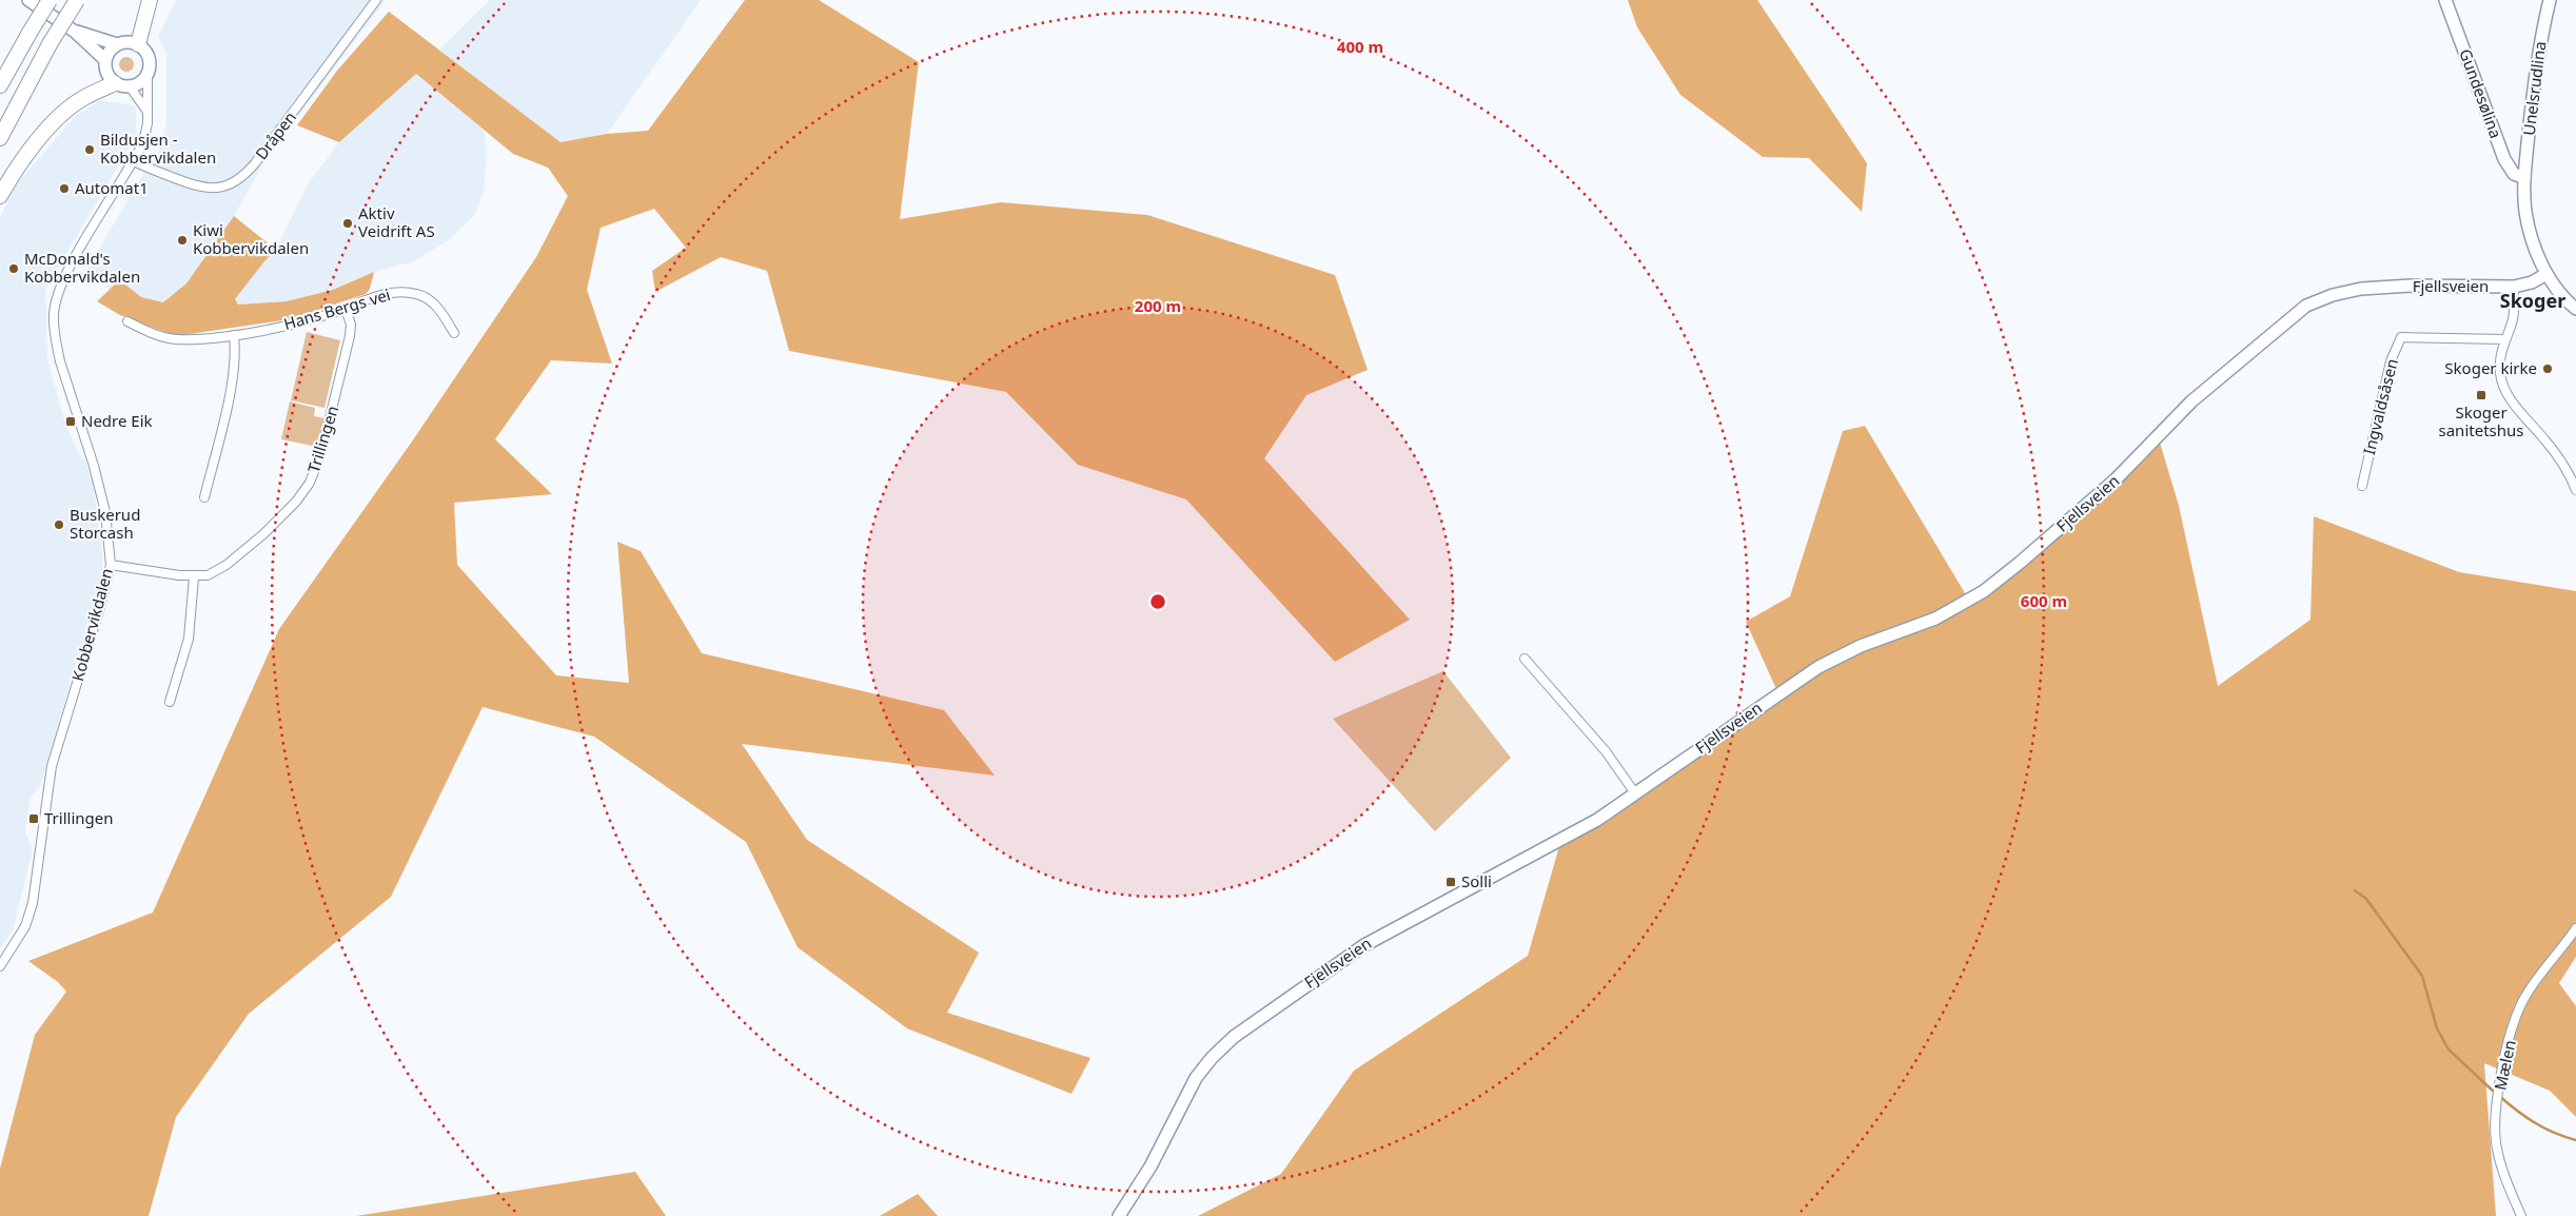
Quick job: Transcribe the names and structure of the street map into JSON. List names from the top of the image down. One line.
{"streets":{"main road":["Unelsrudlina","Gundesølina","Fjellsveien"],"street":["Dråpen","Hans Bergs vei","Ingvaldsåsen","Trillingen","Kobbervikdalen","Mælen"]},"crossings":[["Unelsrudlina","Gundesølina"],["Unelsrudlina","Fjellsveien"],["Dråpen","Kobbervikdalen"],["Hans Bergs vei","Trillingen"],["Trillingen","Kobbervikdalen"]],"districts":["Skoger"],"places":{"other":["Bildusjen - Kobbervikdalen","Automat1","Aktiv Veidrift AS","Kiwi Kobbervikdalen","McDonald's Kobbervikdalen","Skoger kirke","Buskerud Storcash"],"transit":["Skoger sanitetshus","Nedre Eik","Trillingen","Solli"]},"rings":["400 m","200 m","600 m"]}
